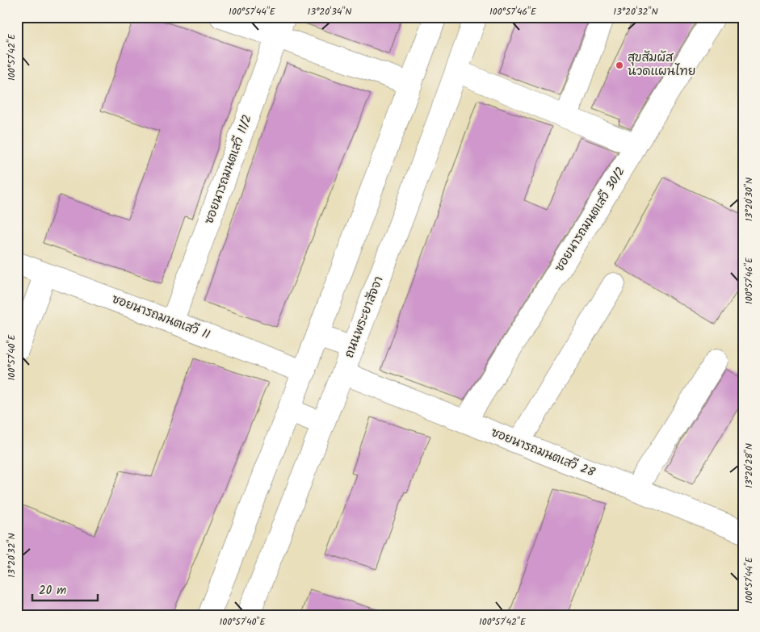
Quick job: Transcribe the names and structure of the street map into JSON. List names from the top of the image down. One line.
{"streets":{"street":["ซอยนารถมนตเสวี 11/2","ซอยนารถมนตเสวี 30/2","ซอยนารถมนตเสวี 11","ถนนพระยาสัจจา","ซอยนารถมนตเสวี 28"]},"crossings":[["ซอยนารถมนตเสวี 11/2","ซอยนารถมนตเสวี 11"],["ซอยนารถมนตเสวี 30/2","ซอยนารถมนตเสวี 28"],["ถนนพระยาสัจจา","ซอยนารถมนตเสวี 28"]],"places":["สุขสัมผัส นวดแผนไทย"],"scale_bar":"20 m","coordinates":["100°57'44\"E","13°20'34\"N","100°57'46\"E","13°20'32\"N","100°57'42\"E","13°20'30\"N","100°57'40\"E","13°20'28\"N"]}
